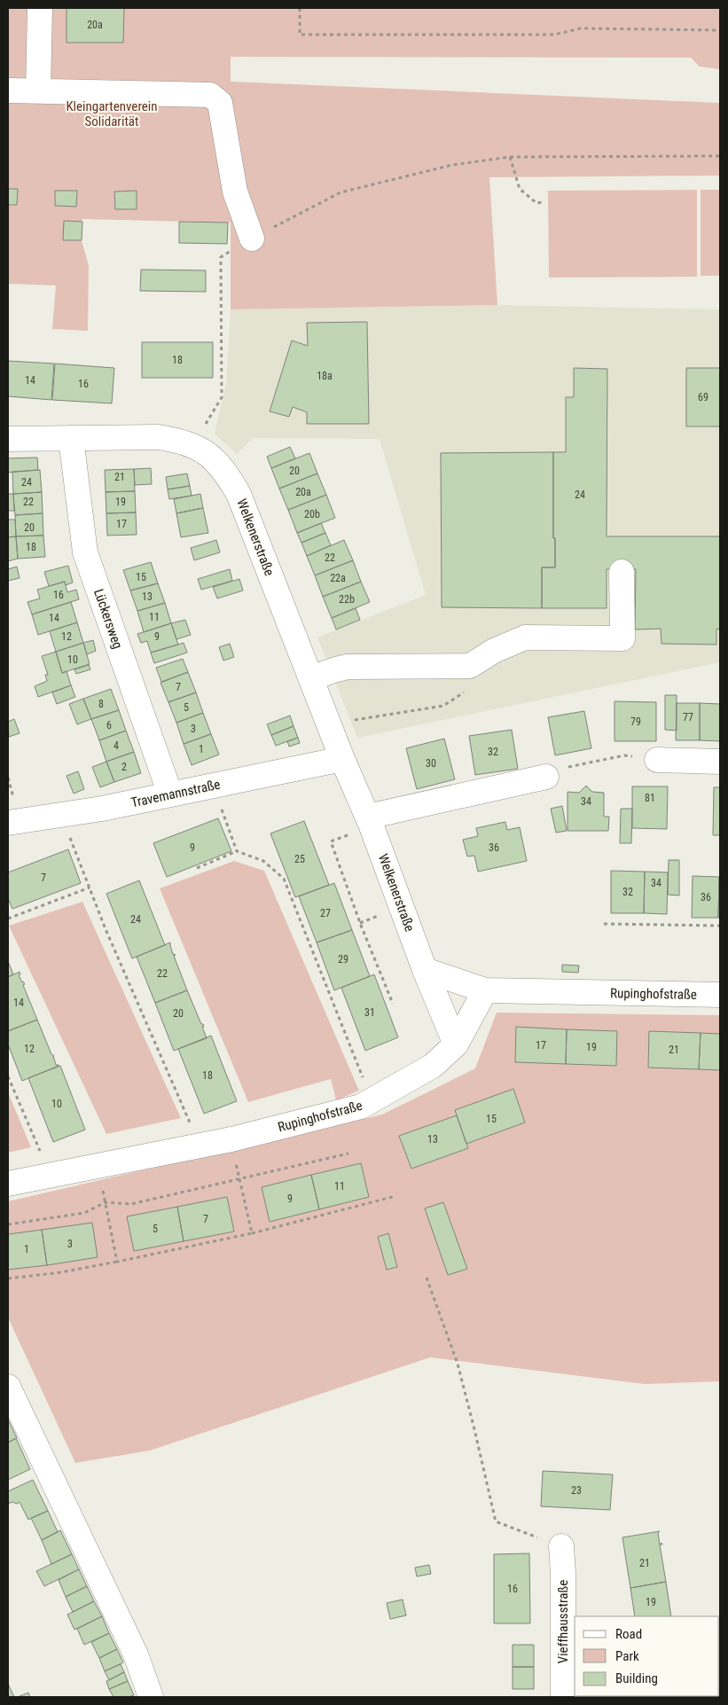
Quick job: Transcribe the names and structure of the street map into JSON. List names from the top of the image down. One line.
{"streets":{"street":["Welkenerstraße","Lückersweg","Travemannstraße","Rupinghofstraße","Vieffhausstraße"]},"crossings":[["Welkenerstraße","Lückersweg"],["Welkenerstraße","Travemannstraße"],["Welkenerstraße","Rupinghofstraße"],["Lückersweg","Travemannstraße"]],"parks":["Kleingartenverein Solidarität"],"house_numbers":["20a","18","18a","14","16","69","20","21","24","20a","24","22","19","20b","17","20","18","22","15","22a","16","13","22b","11","14","12","9","10","7","8","5","77","79","6","3","4","1","32","30","2","81","34","9","36","25","7","34","32","36","27","24","29","22","14","31","20","17","19","12","21","18","10","15","13","11","9","7","5","3","1","23","21","16","19"],"legend":["Road","Park","Building"]}
